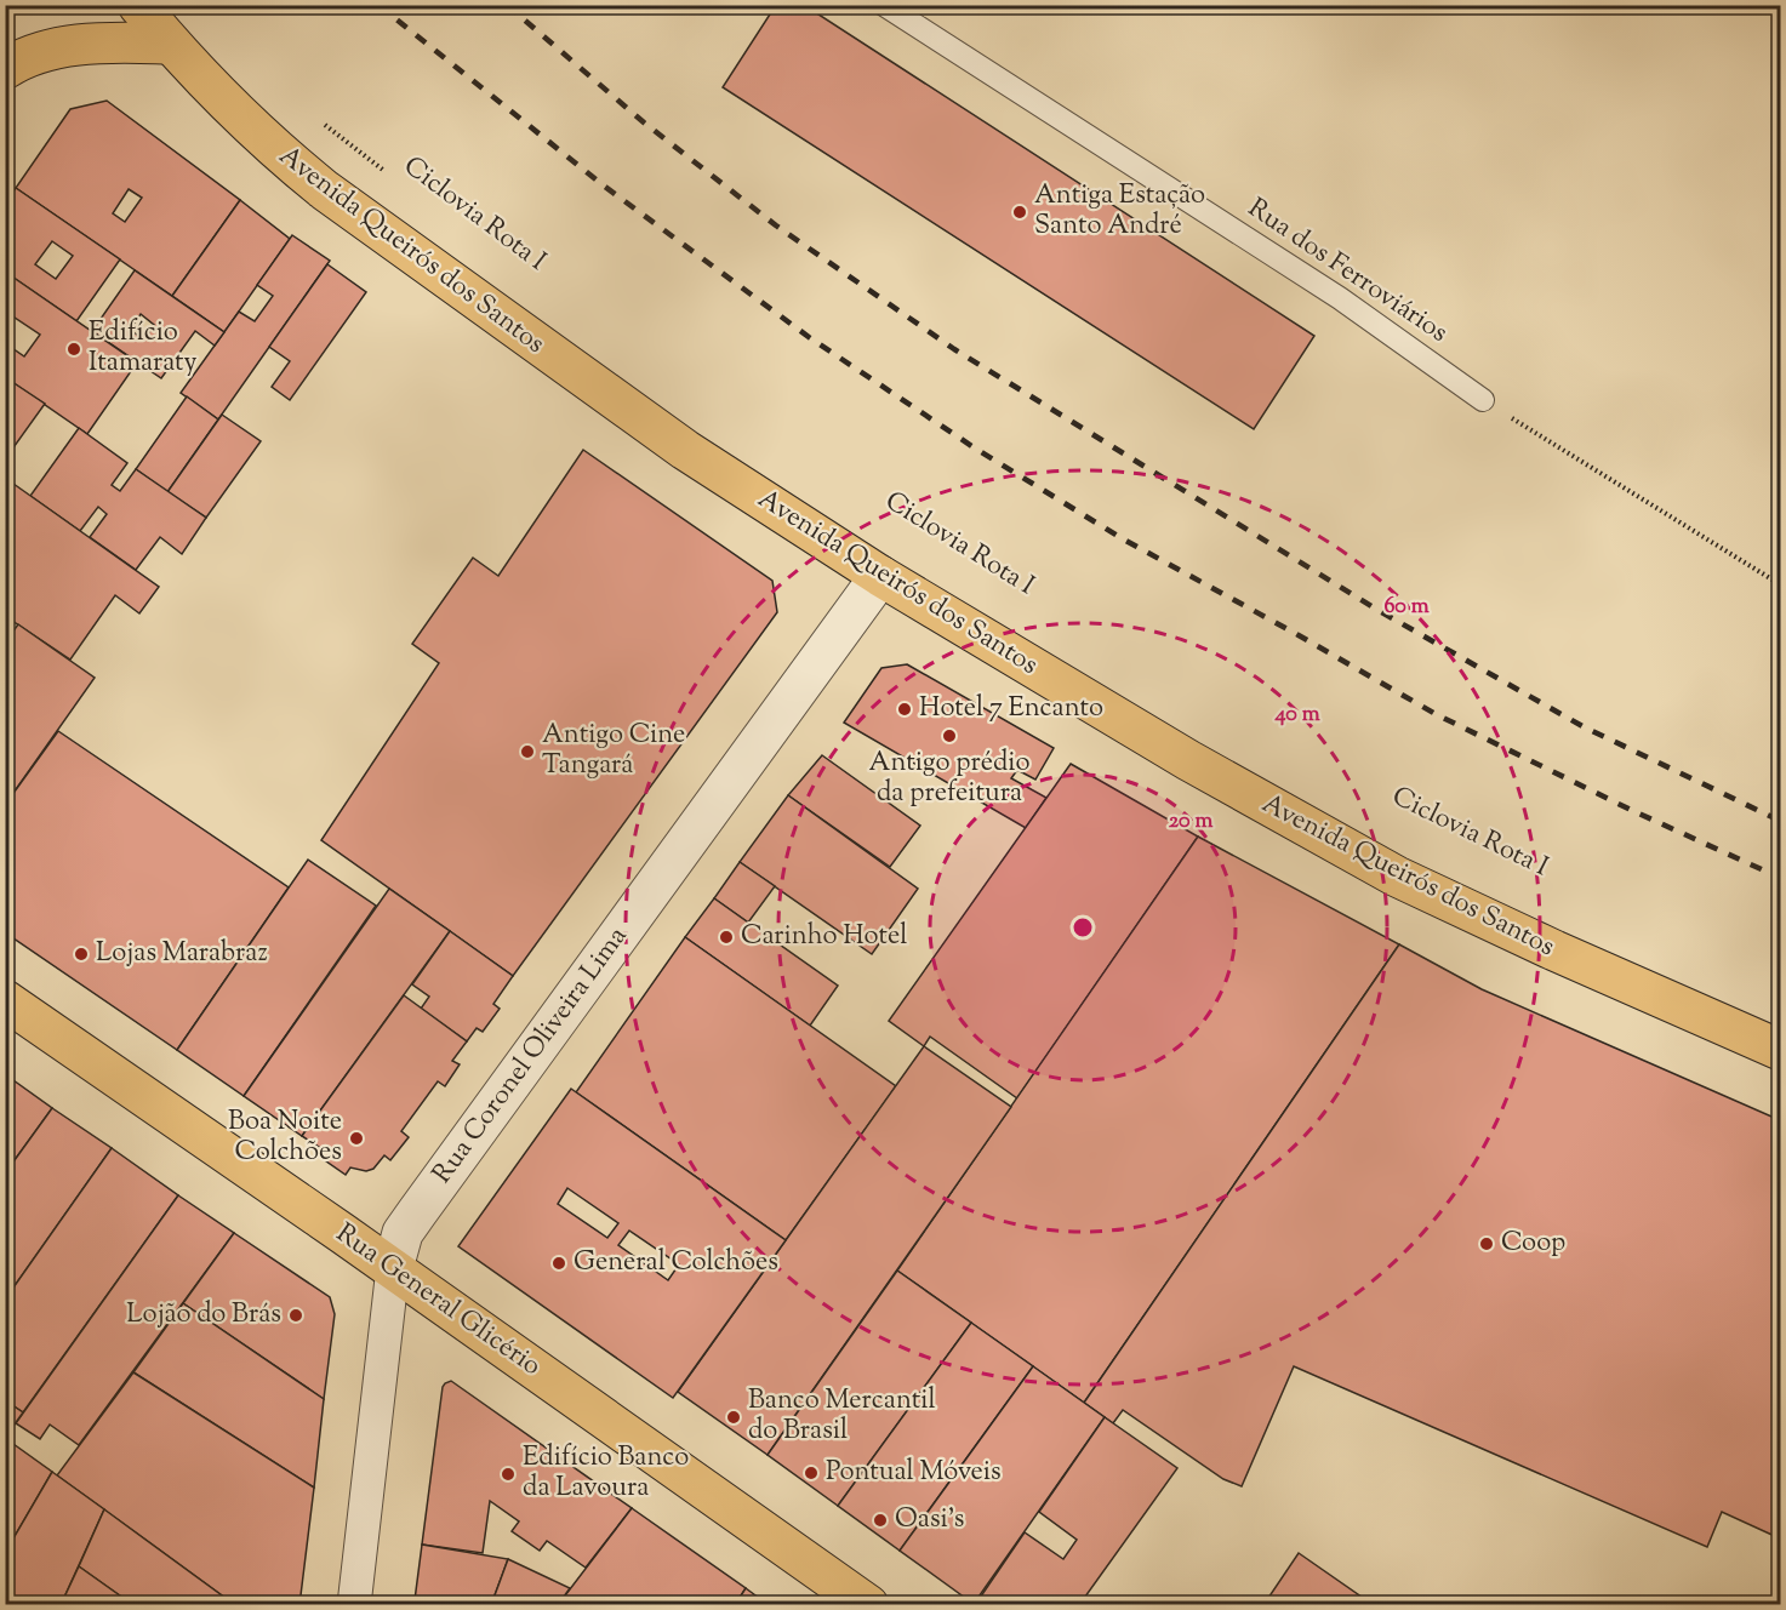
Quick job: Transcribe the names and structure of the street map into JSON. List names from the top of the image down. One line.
{"streets":{"main road":["Avenida Queirós dos Santos","Rua General Glicério"],"street":["Rua Coronel Oliveira Lima"],"lane":["Rua dos Ferroviários"],"path":["Ciclovia Rota I"]},"crossings":[["Avenida Queirós dos Santos","Rua Coronel Oliveira Lima"],["Rua Coronel Oliveira Lima","Rua General Glicério"]],"places":["Antiga Estação Santo André","Edifício Itamaraty","Hotel 7 Encanto","Antigo prédio da prefeitura","Antigo Cine Tangará","Carinho Hotel","Lojas Marabraz","Boa Noite Colchões","Coop","General Colchões","Lojão do Brás","Banco Mercantil do Brasil","Pontual Móveis","Edifício Banco da Lavoura","Oasi's"],"rings":["60 m","40 m","20 m"]}
